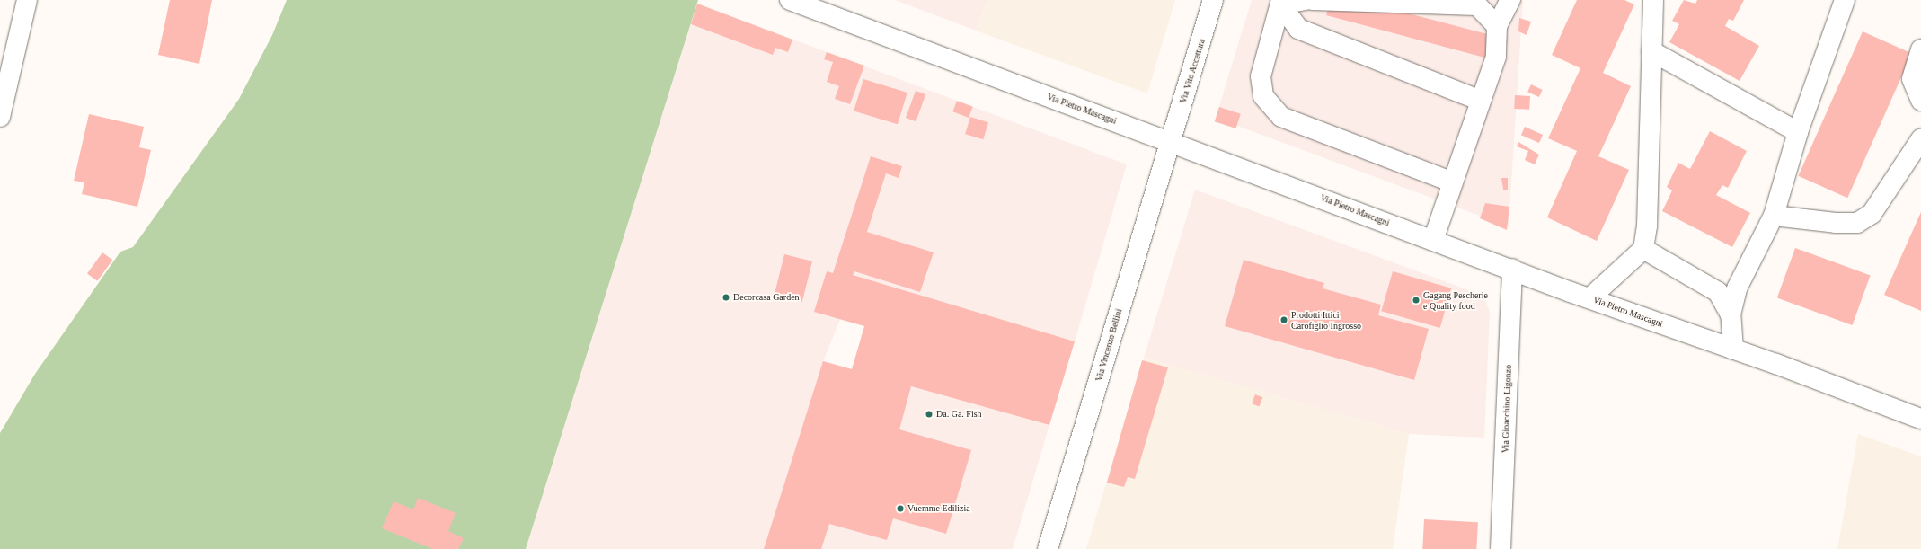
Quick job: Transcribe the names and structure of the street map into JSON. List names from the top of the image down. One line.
{"streets":{"street":["Via Vito Accettura","Via Pietro Mascagni","Via Vincenzo Bellini","Via Gioacchino Ligonzo"]},"crossings":[["Via Vito Accettura","Via Pietro Mascagni"],["Via Vito Accettura","Via Vincenzo Bellini"],["Via Pietro Mascagni","Via Vincenzo Bellini"],["Via Pietro Mascagni","Via Gioacchino Ligonzo"]],"places":["Decorcasa Garden","Gagang Pescherie e Quality food","Prodotti Ittici Carofiglio Ingrosso","Da. Ga. Fish","Vuemme Edilizia"]}
